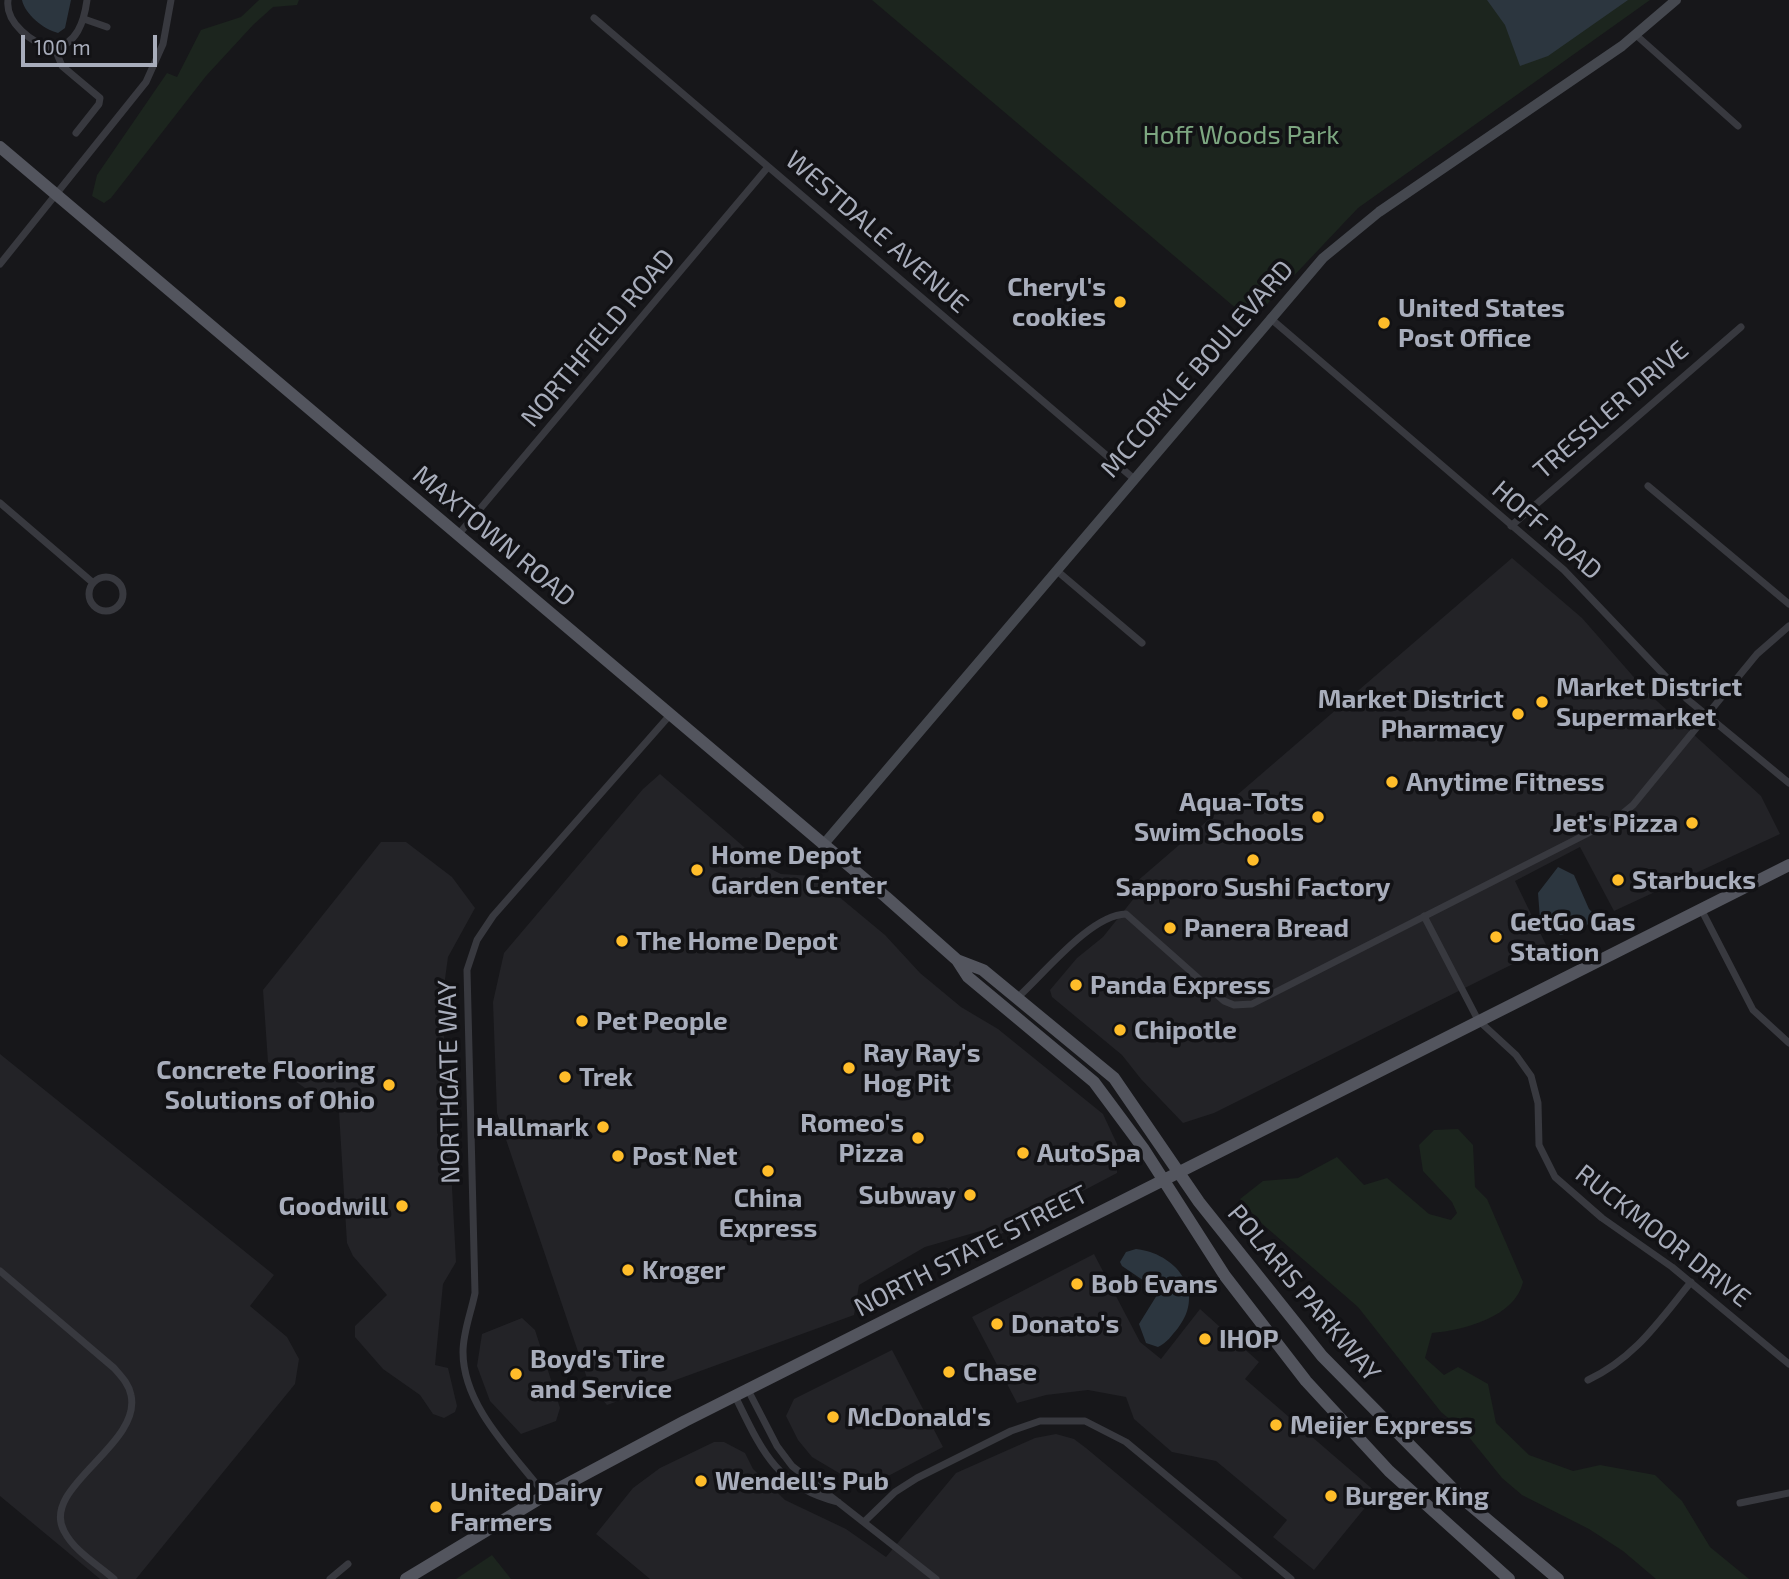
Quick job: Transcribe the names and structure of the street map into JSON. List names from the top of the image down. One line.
{"streets":{"main road":["MAXTOWN ROAD","NORTH STATE STREET","POLARIS PARKWAY"],"street":["WESTDALE AVENUE","NORTHFIELD ROAD","MCCORKLE BOULEVARD","TRESSLER DRIVE","HOFF ROAD","NORTHGATE WAY","RUCKMOOR DRIVE"]},"crossings":[["WESTDALE AVENUE","NORTHFIELD ROAD"],["WESTDALE AVENUE","MCCORKLE BOULEVARD"],["NORTHFIELD ROAD","MAXTOWN ROAD"],["MCCORKLE BOULEVARD","HOFF ROAD"],["MCCORKLE BOULEVARD","MAXTOWN ROAD"],["TRESSLER DRIVE","HOFF ROAD"],["MAXTOWN ROAD","NORTHGATE WAY"],["MAXTOWN ROAD","NORTH STATE STREET"],["MAXTOWN ROAD","POLARIS PARKWAY"],["NORTHGATE WAY","NORTH STATE STREET"],["RUCKMOOR DRIVE","NORTH STATE STREET"],["NORTH STATE STREET","POLARIS PARKWAY"]],"parks":["Hoff Woods Park"],"places":["Cheryl's cookies","United States Post Office","Market District Supermarket","Market District Pharmacy","Anytime Fitness","Aqua-Tots Swim Schools","Jet's Pizza","Sapporo Sushi Factory","Home Depot Garden Center","Starbucks","Panera Bread","GetGo Gas Station","The Home Depot","Panda Express","Pet People","Chipotle","Ray Ray's Hog Pit","Trek","Concrete Flooring Solutions of Ohio","Hallmark","Romeo's Pizza","AutoSpa","Post Net","China Express","Subway","Goodwill","Kroger","Bob Evans","Donato's","IHOP","Chase","Boyd's Tire and Service","McDonald's","Meijer Express","Wendell's Pub","Burger King","United Dairy Farmers"],"scale_bar":"100 m"}
